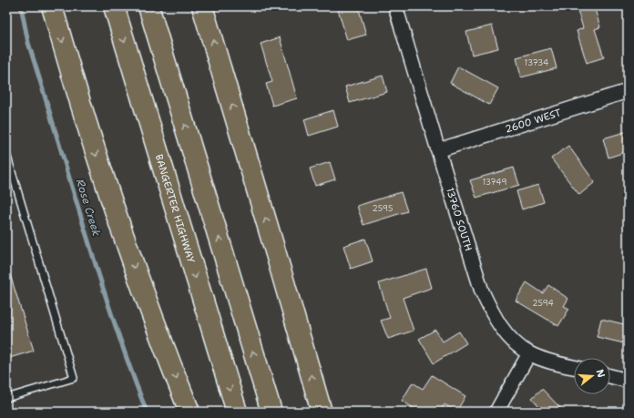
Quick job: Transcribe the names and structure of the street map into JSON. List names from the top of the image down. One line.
{"streets":{"highway":["BANGERTER HIGHWAY"],"street":["2600 WEST","13760 SOUTH"]},"crossings":[["2600 WEST","13760 SOUTH"]],"water":["Rose Creek"],"house_numbers":["13734","13749","2595","2594"],"north":"right"}
